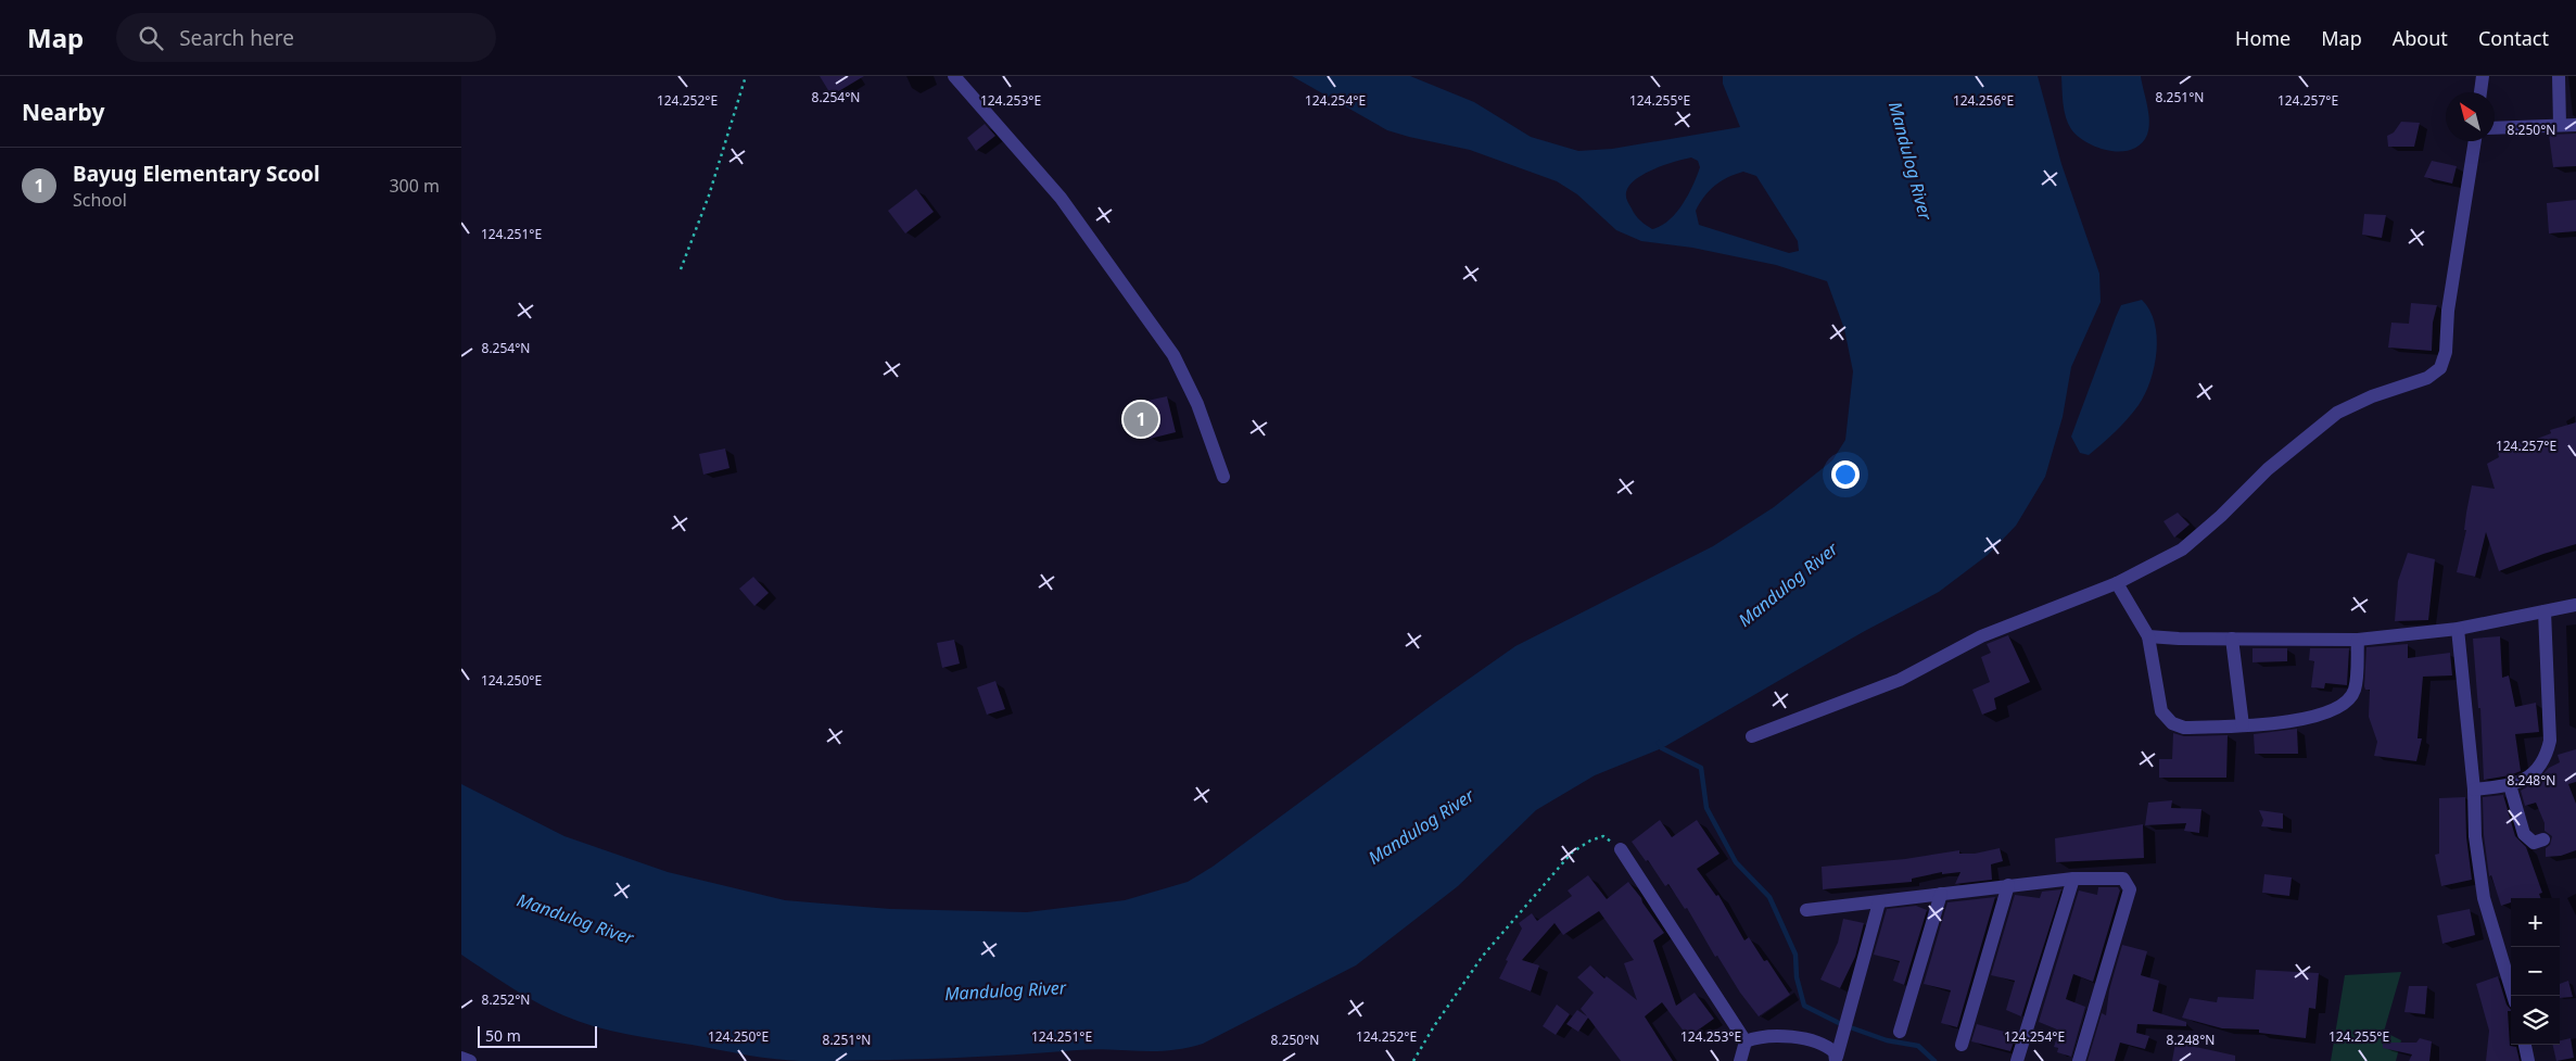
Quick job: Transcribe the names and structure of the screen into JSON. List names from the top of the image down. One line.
{"water":["Mandulog River"],"scale_bar":"50 m","north":"top left","page":{"header":"Map","search":"Search here","nav":["Home","Map","About","Contact"],"heading":"Nearby","list":[{"mark":"1","name":"Bayug Elementary Scool","note":"School","value":"300 m"}],"pins":"1","map_buttons":["+","−"],"scale":"50 m"},"coordinates":["8.254°N","8.251°N","124.252°E","124.253°E","124.254°E","124.255°E","124.256°E","124.257°E","8.250°N","124.251°E","124.250°E","8.248°N","8.252°N"]}
